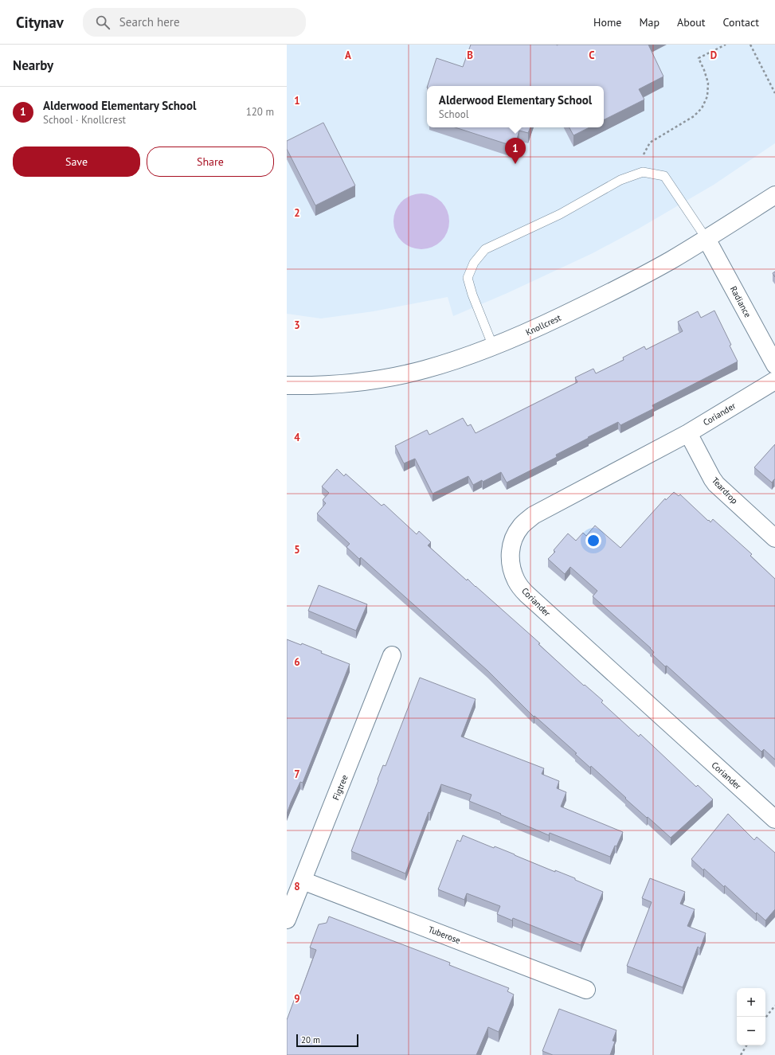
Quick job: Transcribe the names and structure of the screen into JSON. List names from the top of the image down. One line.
{"streets":{"street":["Radiance","Knollcrest","Coriander","Teardrop","Figtree","Tuberose"]},"crossings":[["Radiance","Knollcrest"],["Coriander","Teardrop"],["Figtree","Tuberose"]],"scale_bar":"20 m","page":{"header":"Citynav","search":"Search here","nav":["Home","Map","About","Contact"],"heading":"Nearby","list":[{"mark":"1","name":"Alderwood Elementary School","note":"School · Knollcrest","value":"120 m"}],"popup":["Alderwood Elementary School","School"],"buttons":["Save","Share"],"pins":"1","map_buttons":["+","−"],"scale":"20 m"},"grid":{"columns":["A","B","C","D"],"rows":["1","2","3","4","5","6","7","8","9"]}}
